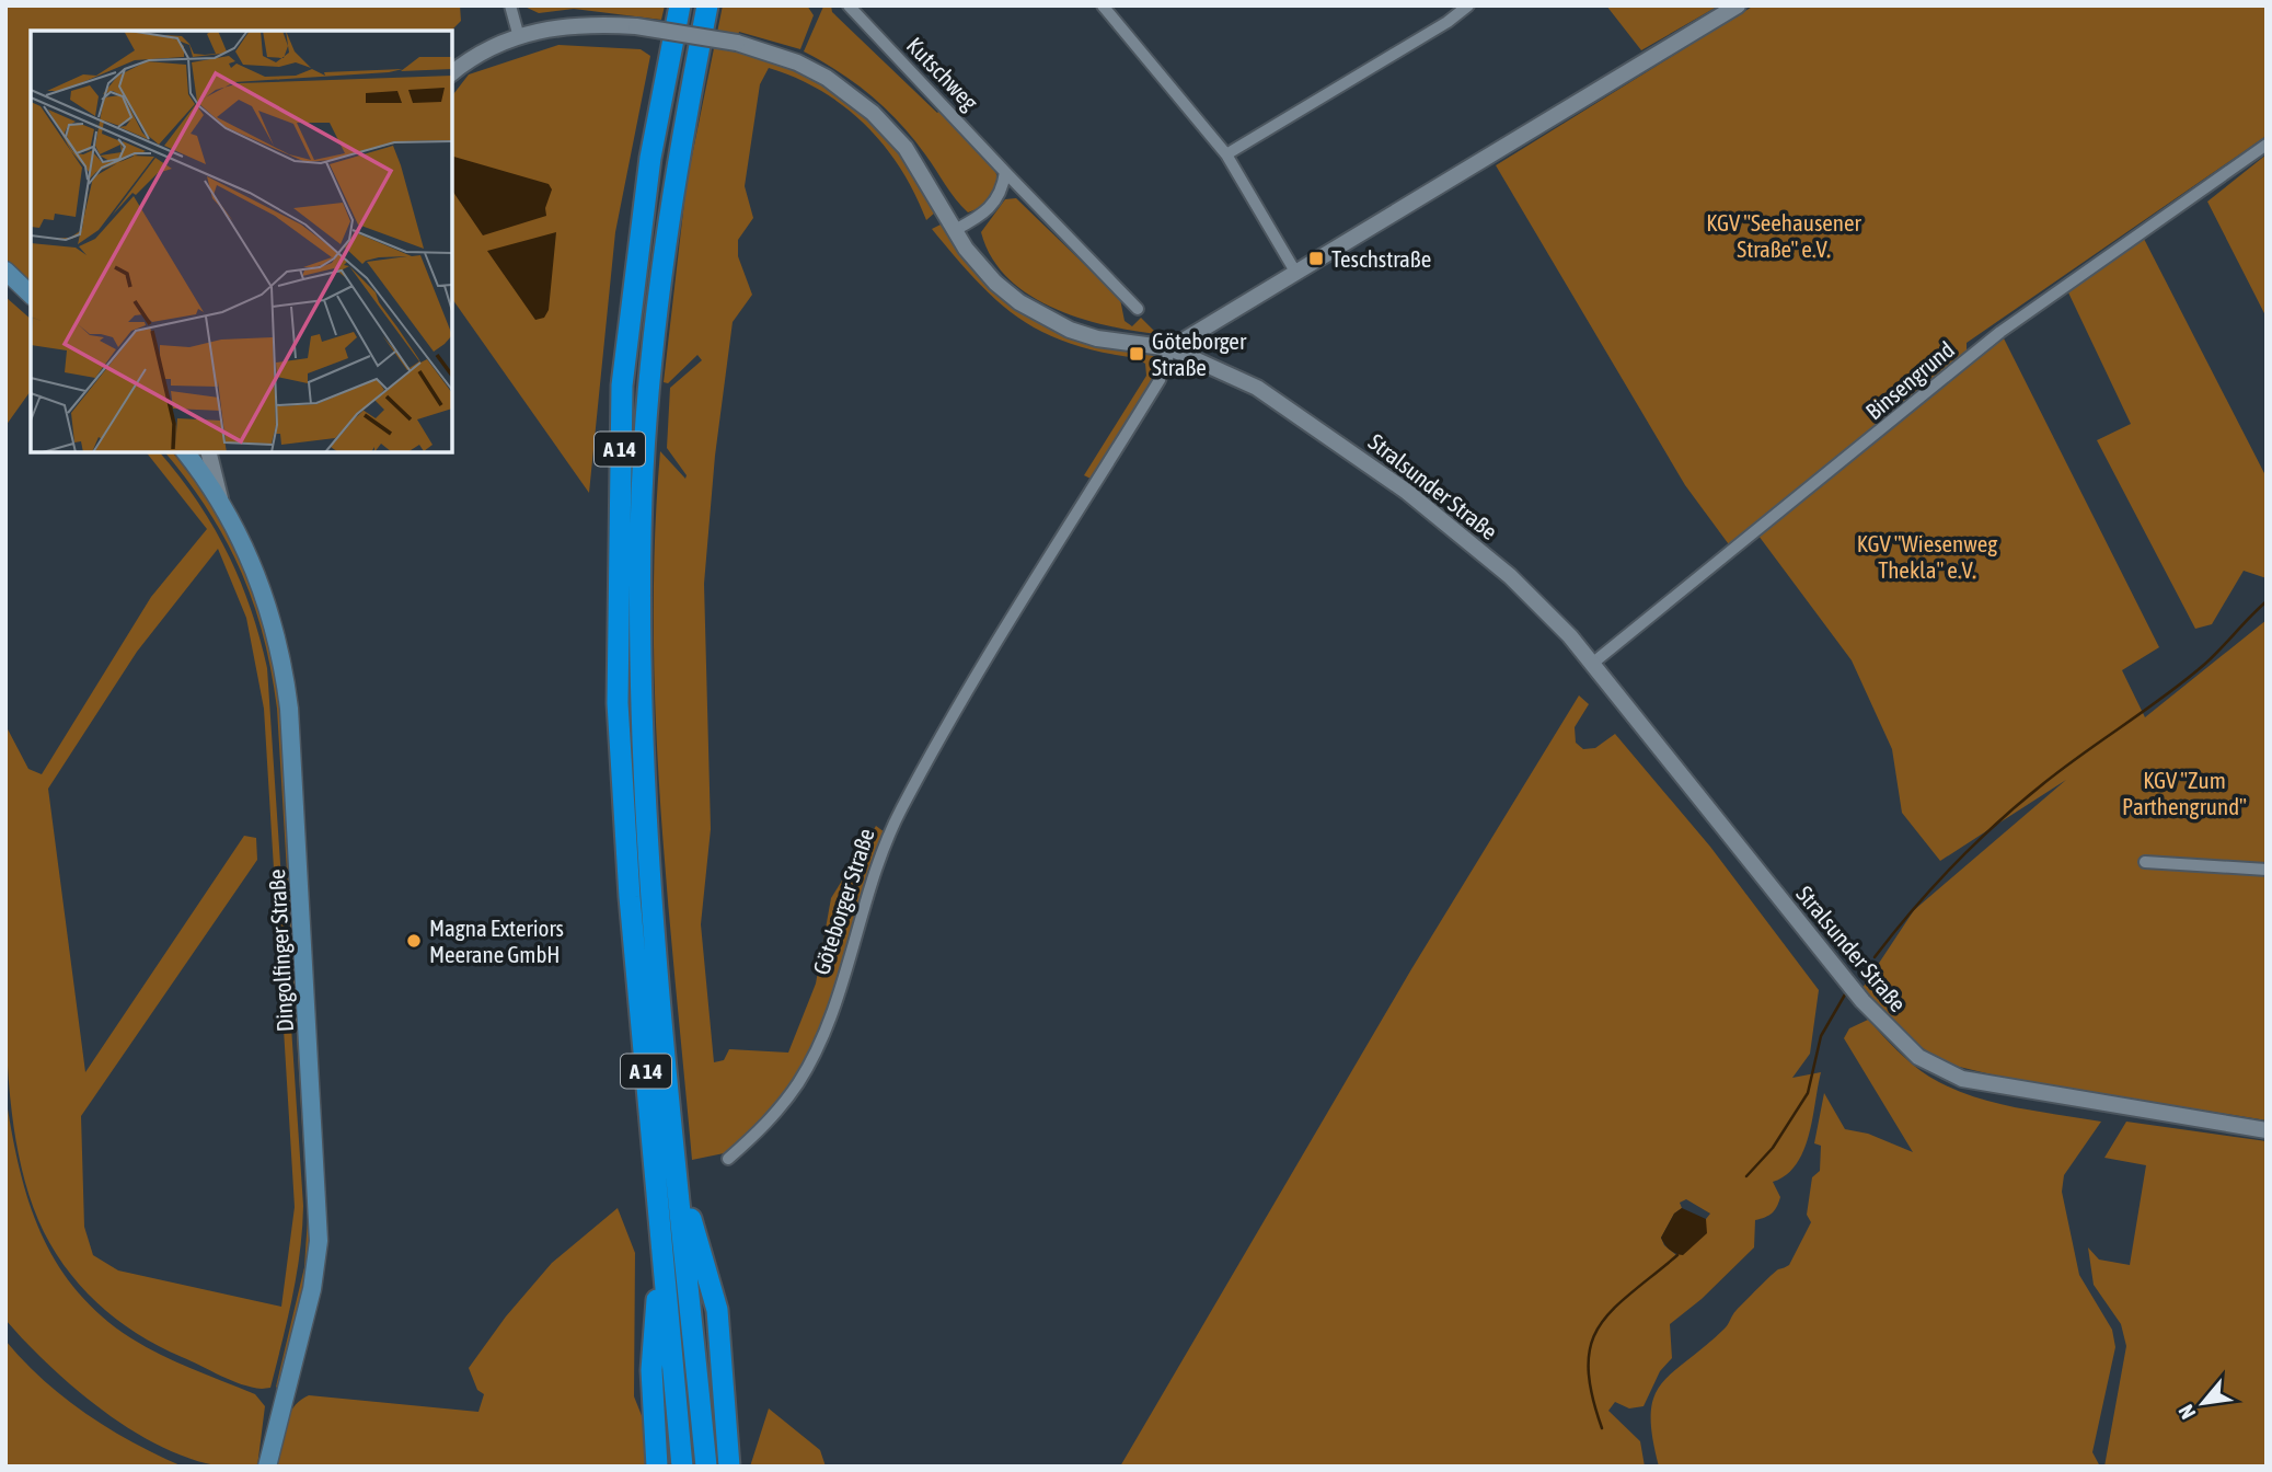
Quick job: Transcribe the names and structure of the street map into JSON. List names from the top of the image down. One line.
{"streets":{"highway":["A 14"],"main road":["Dingolfinger Straße"],"street":["Kutschweg","Binsengrund","Stralsunder Straße","Göteborger Straße"]},"crossings":[["Binsengrund","Stralsunder Straße"],["Stralsunder Straße","Göteborger Straße"]],"parks":["KGV \"Seehausener Straße\" e.V.","KGV \"Wiesenweg Thekla\" e.V.","KGV \"Zum Parthengrund\""],"places":{"transit":["Teschstraße","Göteborger Straße"],"other":["Magna Exteriors Meerane GmbH"]},"north":"bottom left"}
